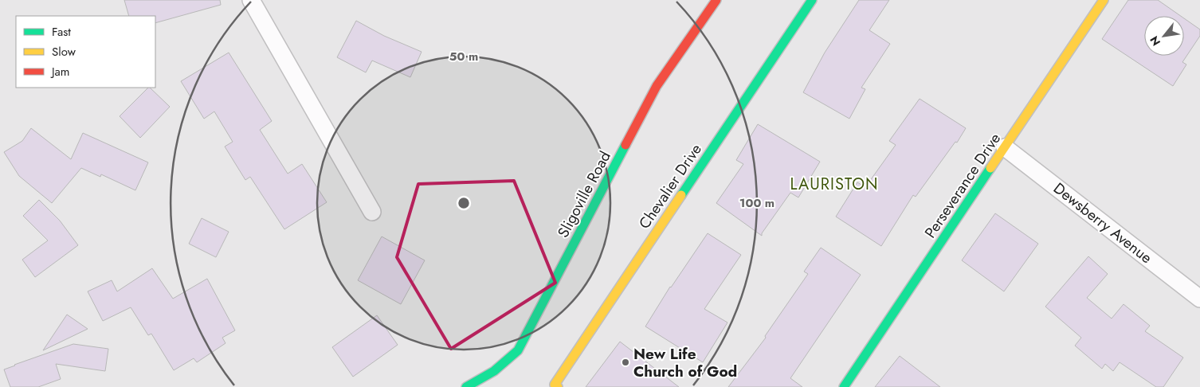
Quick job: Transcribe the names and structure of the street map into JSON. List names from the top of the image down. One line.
{"streets":{"street":["Perseverance Drive","Chevalier Drive","Sligoville Road","Dewsberry Avenue"]},"crossings":[["Perseverance Drive","Dewsberry Avenue"]],"districts":["LAURISTON"],"places":["New Life Church of God"],"legend":["Fast","Slow","Jam"],"north":"bottom left","rings":["50 m","100 m"]}
